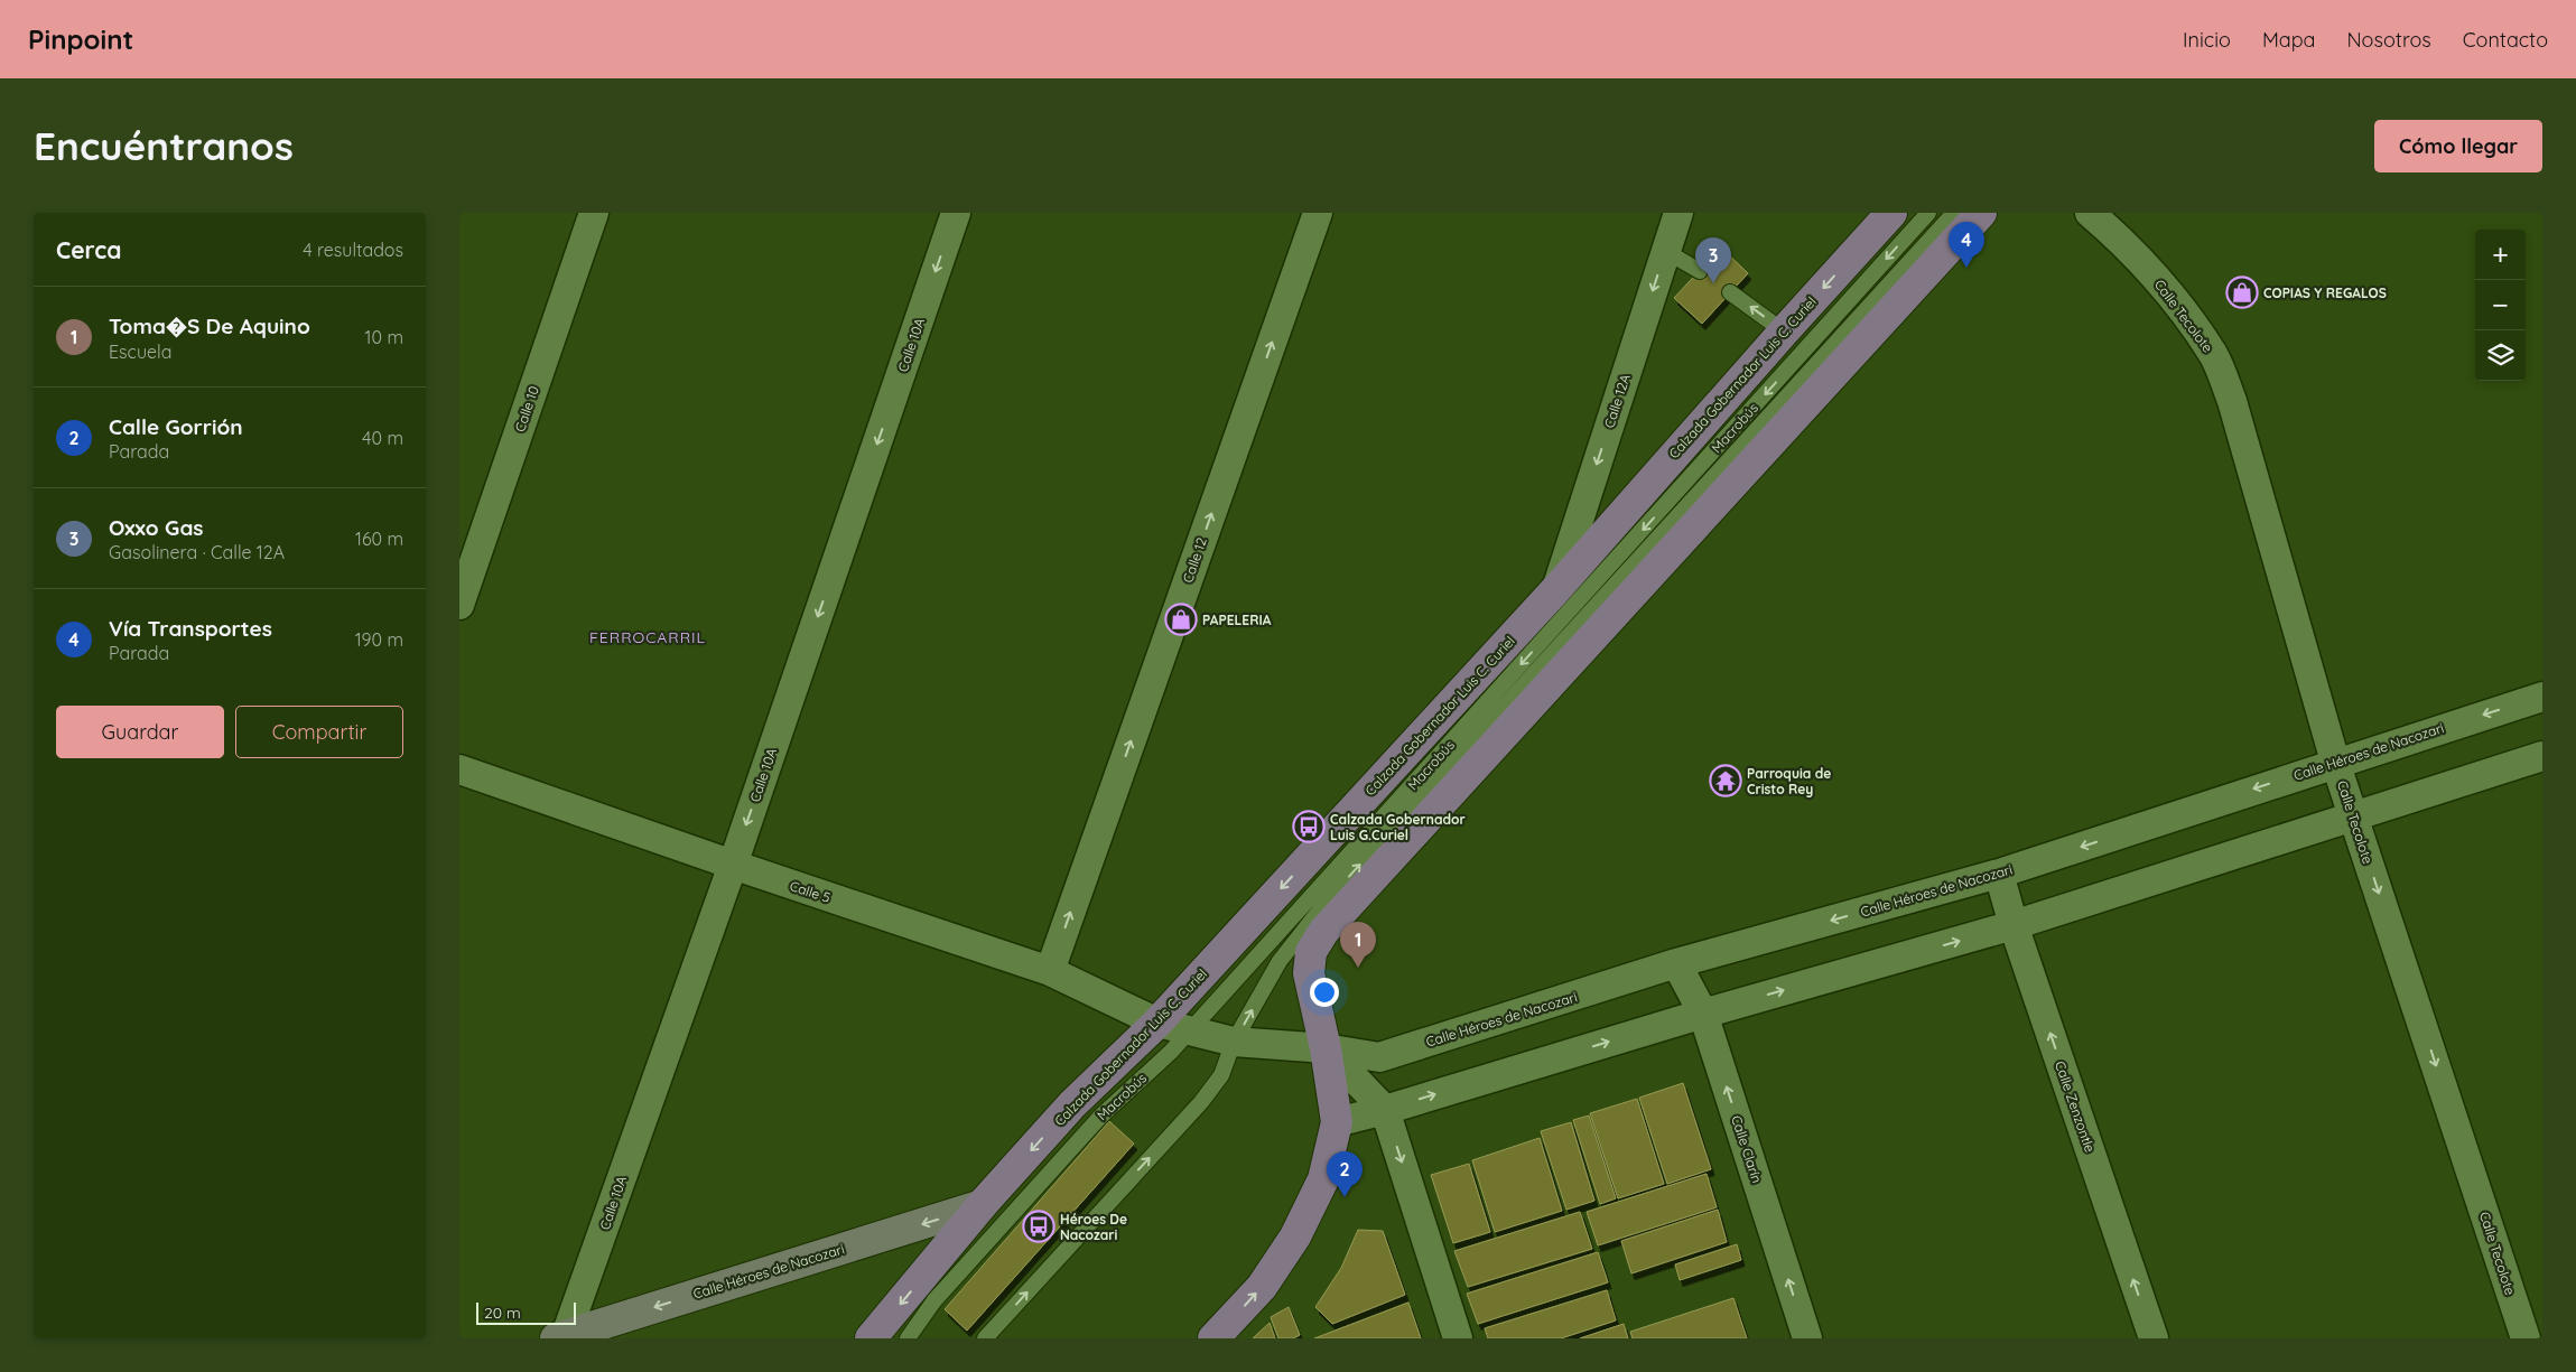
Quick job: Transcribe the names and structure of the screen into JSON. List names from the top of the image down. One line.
{"streets":{"main road":["Calzada Gobernador Luis C. Curiel","Calle Héroes de Nacozari"],"street":["Calle Tecolote","Calle 10A","Calle 12A","Calle 10","Calle 12","Calle 5","Calle Zenzontle","Calle Clarín"],"lane":["Macrobús"]},"crossings":[["Calle Tecolote","Calle Héroes de Nacozari"],["Calle 10A","Calle Héroes de Nacozari"],["Calle 10A","Calle 5"],["Calzada Gobernador Luis C. Curiel","Calle 12A"],["Calzada Gobernador Luis C. Curiel","Calle Héroes de Nacozari"],["Calzada Gobernador Luis C. Curiel","Calle 5"],["Macrobús","Calle Héroes de Nacozari"],["Macrobús","Calle 5"],["Calle 12","Calle 5"],["Calle Héroes de Nacozari","Calle 5"],["Calle Héroes de Nacozari","Calle Zenzontle"],["Calle Héroes de Nacozari","Calle Clarín"]],"one_way":["Calle Tecolote","Calle 10A","Calle 12A","Calle 12","Calle Zenzontle","Calle Clarín"],"districts":["FERROCARRIL"],"places":{"shop":["COPIAS Y REGALOS","PAPELERIA"],"temple":["Parroquia de Cristo Rey"],"bus stop":["Calzada Gobernador Luis G.Curiel","Héroes De Nacozari"]},"scale_bar":"20 m","page":{"header":"Pinpoint","nav":["Inicio","Mapa","Nosotros","Contacto"],"buttons":["Cómo llegar",["Guardar","Compartir"]],"title":"Encuéntranos","heading":["Cerca","4 resultados"],"pins":["4","3","1","2"],"map_buttons":["+","−"],"list":[{"mark":"1","name":"Toma�S De Aquino","note":"Escuela","value":"10 m"},{"mark":"2","name":"Calle Gorrión","note":"Parada","value":"40 m"},{"mark":"3","name":"Oxxo Gas","note":"Gasolinera · Calle 12A","value":"160 m"},{"mark":"4","name":"Vía Transportes","note":"Parada","value":"190 m"}],"scale":"20 m"}}
